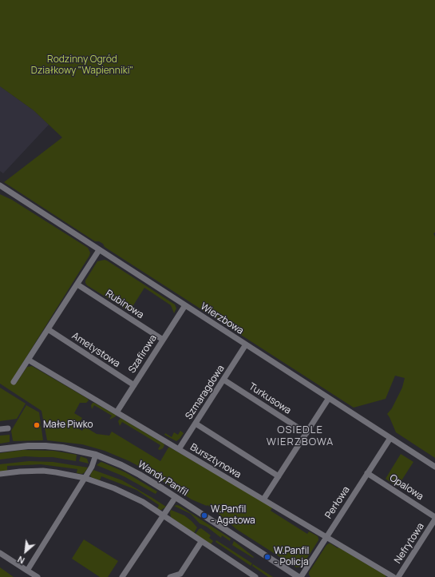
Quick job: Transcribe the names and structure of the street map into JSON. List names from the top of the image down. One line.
{"streets":{"street":["Rubinowa","Wierzbowa","Ametystowa","Szafirowa","Szmaragdowa","Turkusowa","Bursztynowa","Wandy Panfil","Opalowa","Perłowa","Nefrytowa"]},"crossings":[["Rubinowa","Szafirowa"],["Wierzbowa","Szafirowa"],["Wierzbowa","Szmaragdowa"],["Wierzbowa","Perłowa"],["Ametystowa","Szafirowa"],["Szafirowa","Bursztynowa"],["Szmaragdowa","Turkusowa"],["Szmaragdowa","Bursztynowa"],["Bursztynowa","Perłowa"],["Wandy Panfil","Perłowa"],["Opalowa","Perłowa"]],"districts":["OSIEDLE WIERZBOWA"],"parks":["Rodzinny Ogród Działkowy \"Wapienniki\""],"places":["Małe Piwko","W.Panfil - Agatowa","W.Panfil - Policja"],"north":"bottom left"}
